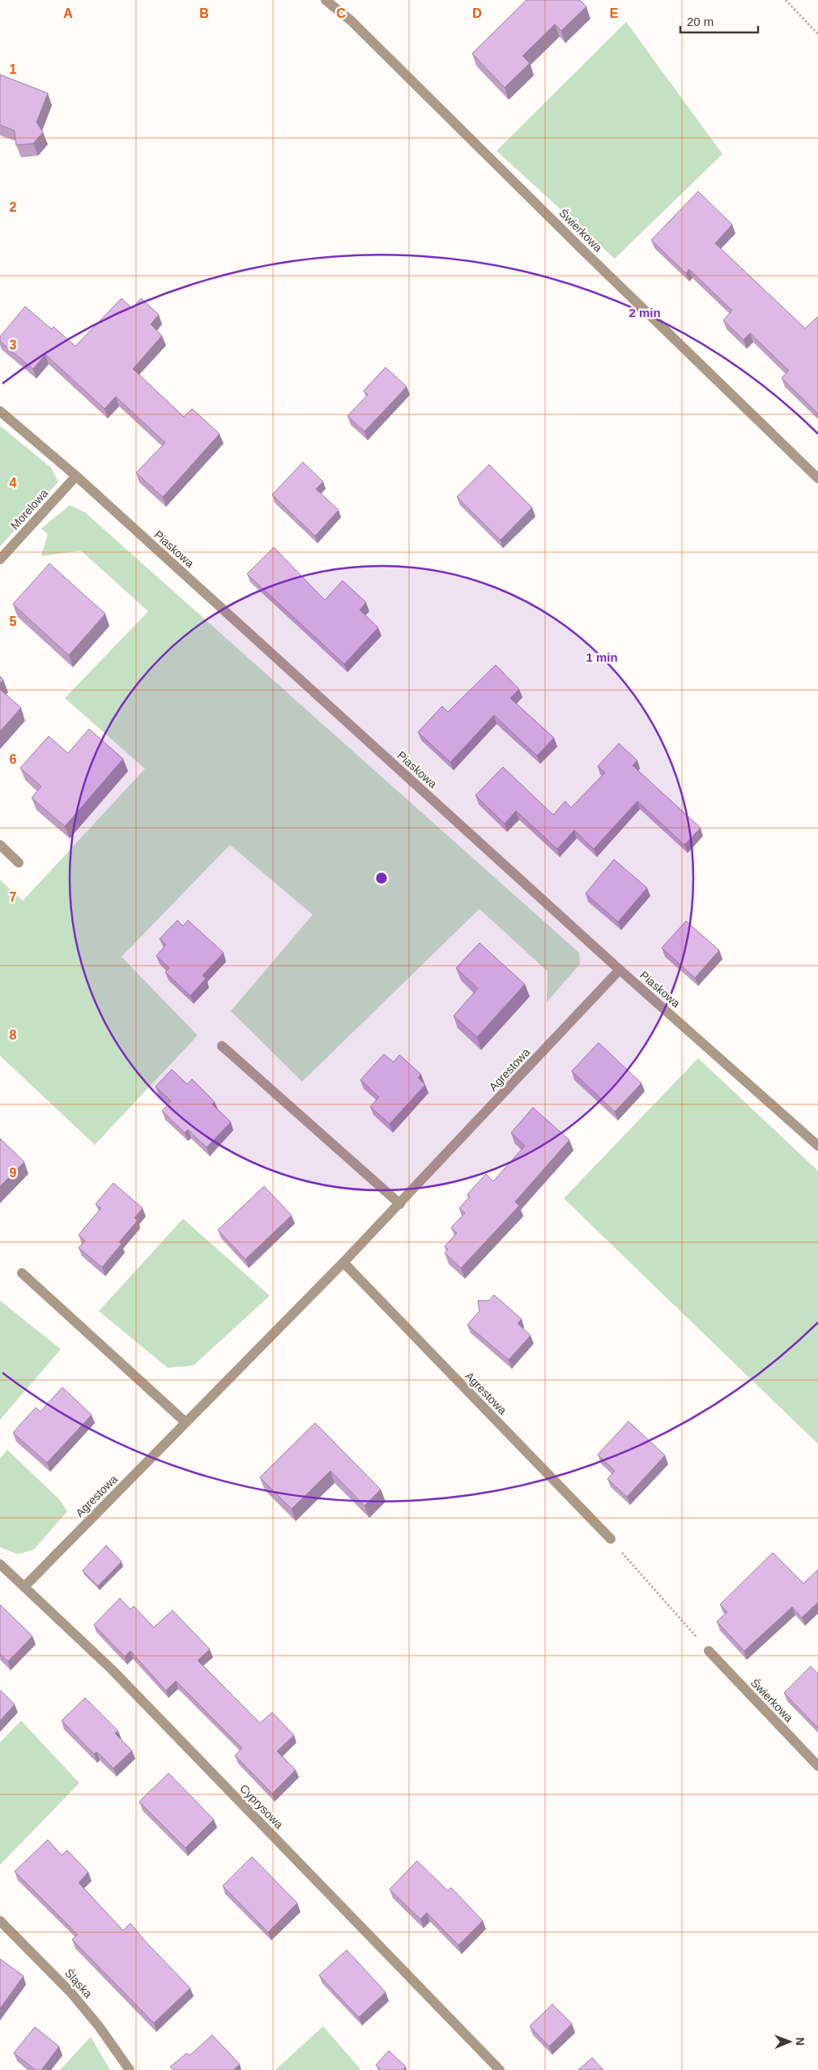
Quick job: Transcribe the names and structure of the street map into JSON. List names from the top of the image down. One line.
{"streets":{"street":["Świerkowa","Morelowa","Piaskowa","Agrestowa","Cyprysowa","Śląska"]},"crossings":[["Morelowa","Piaskowa"],["Piaskowa","Agrestowa"],["Agrestowa","Cyprysowa"]],"scale_bar":"20 m","north":"right","grid":{"columns":["A","B","C","D","E"],"rows":["1","2","3","4","5","6","7","8","9"]},"rings":["2 min","1 min"]}
